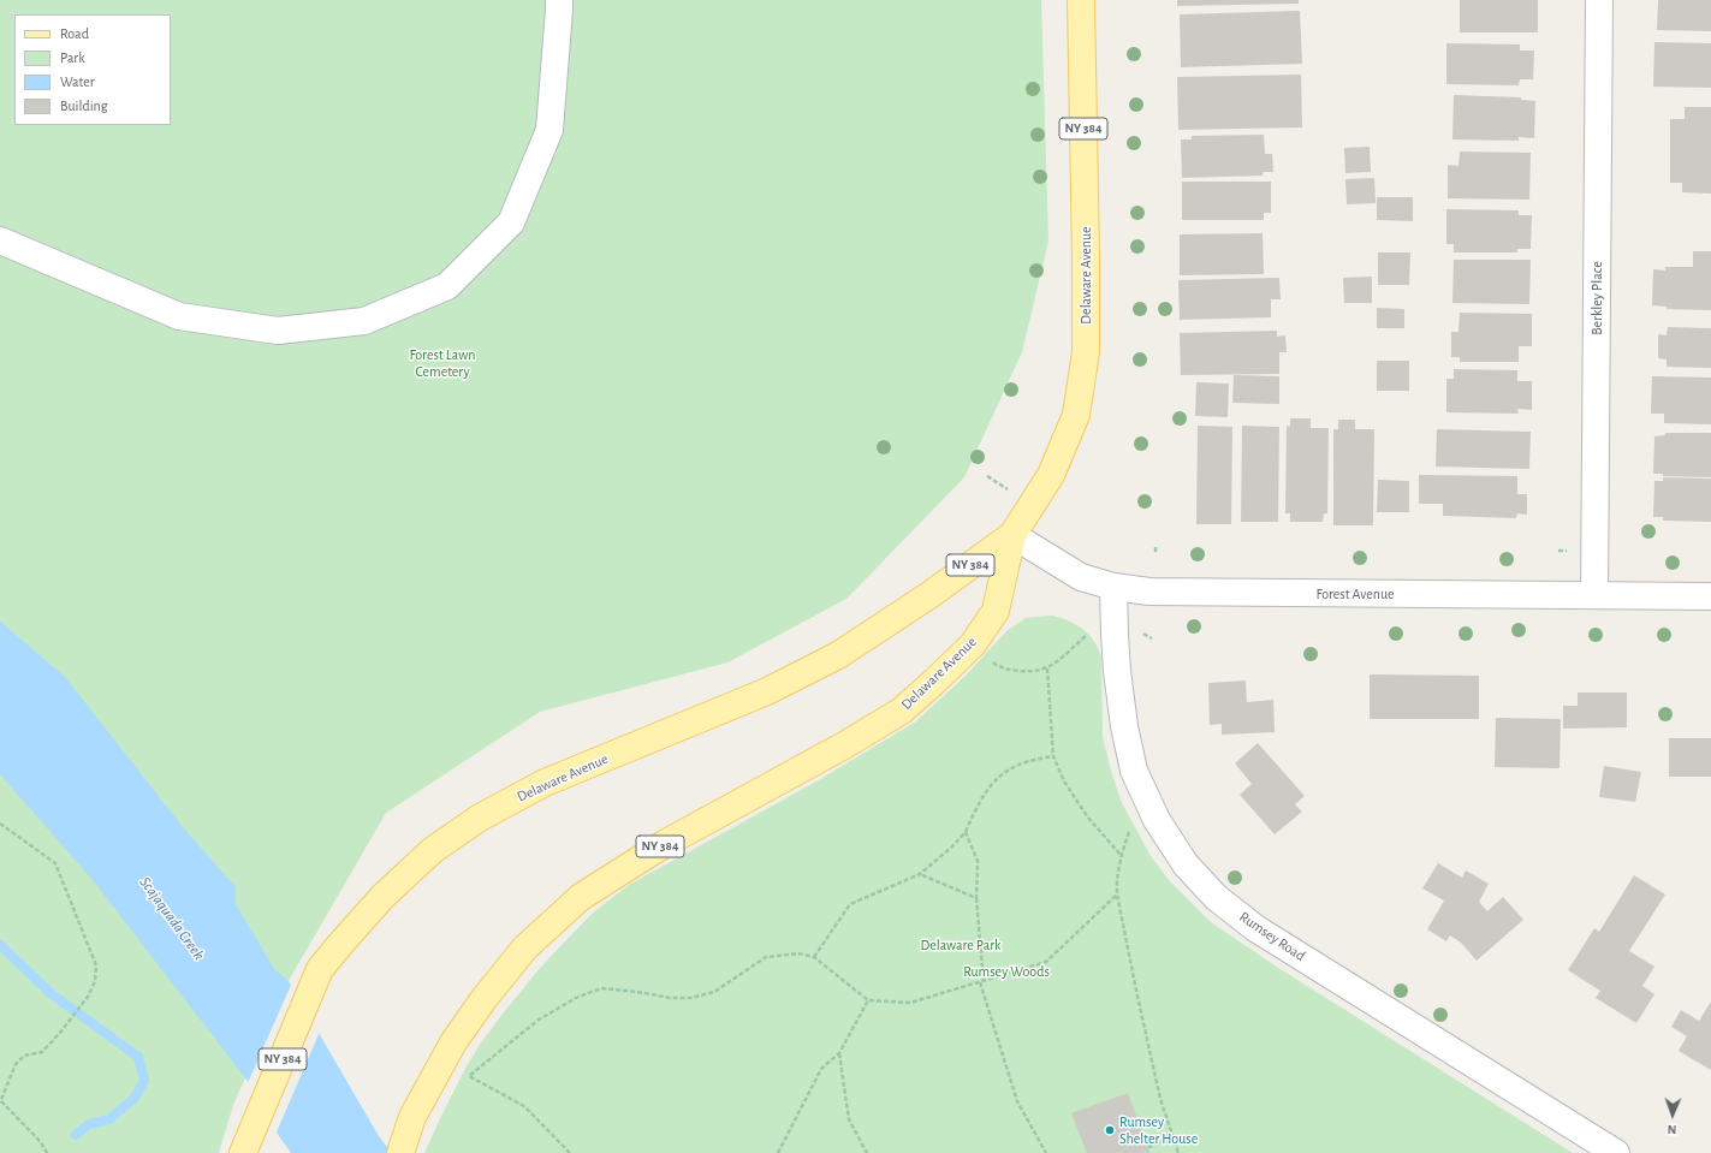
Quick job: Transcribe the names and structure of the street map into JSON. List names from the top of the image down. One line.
{"streets":{"main road":["NY 384","Delaware Avenue"],"street":["Berkley Place","Forest Avenue","Rumsey Road"]},"crossings":[["Delaware Avenue","Forest Avenue"],["Berkley Place","Forest Avenue"],["Forest Avenue","Rumsey Road"]],"water":["Scajaquada Creek"],"parks":["Forest Lawn Cemetery","Delaware Park","Rumsey Woods"],"places":["Rumsey Shelter House"],"legend":["Road","Park","Water","Building"],"north":"bottom"}
